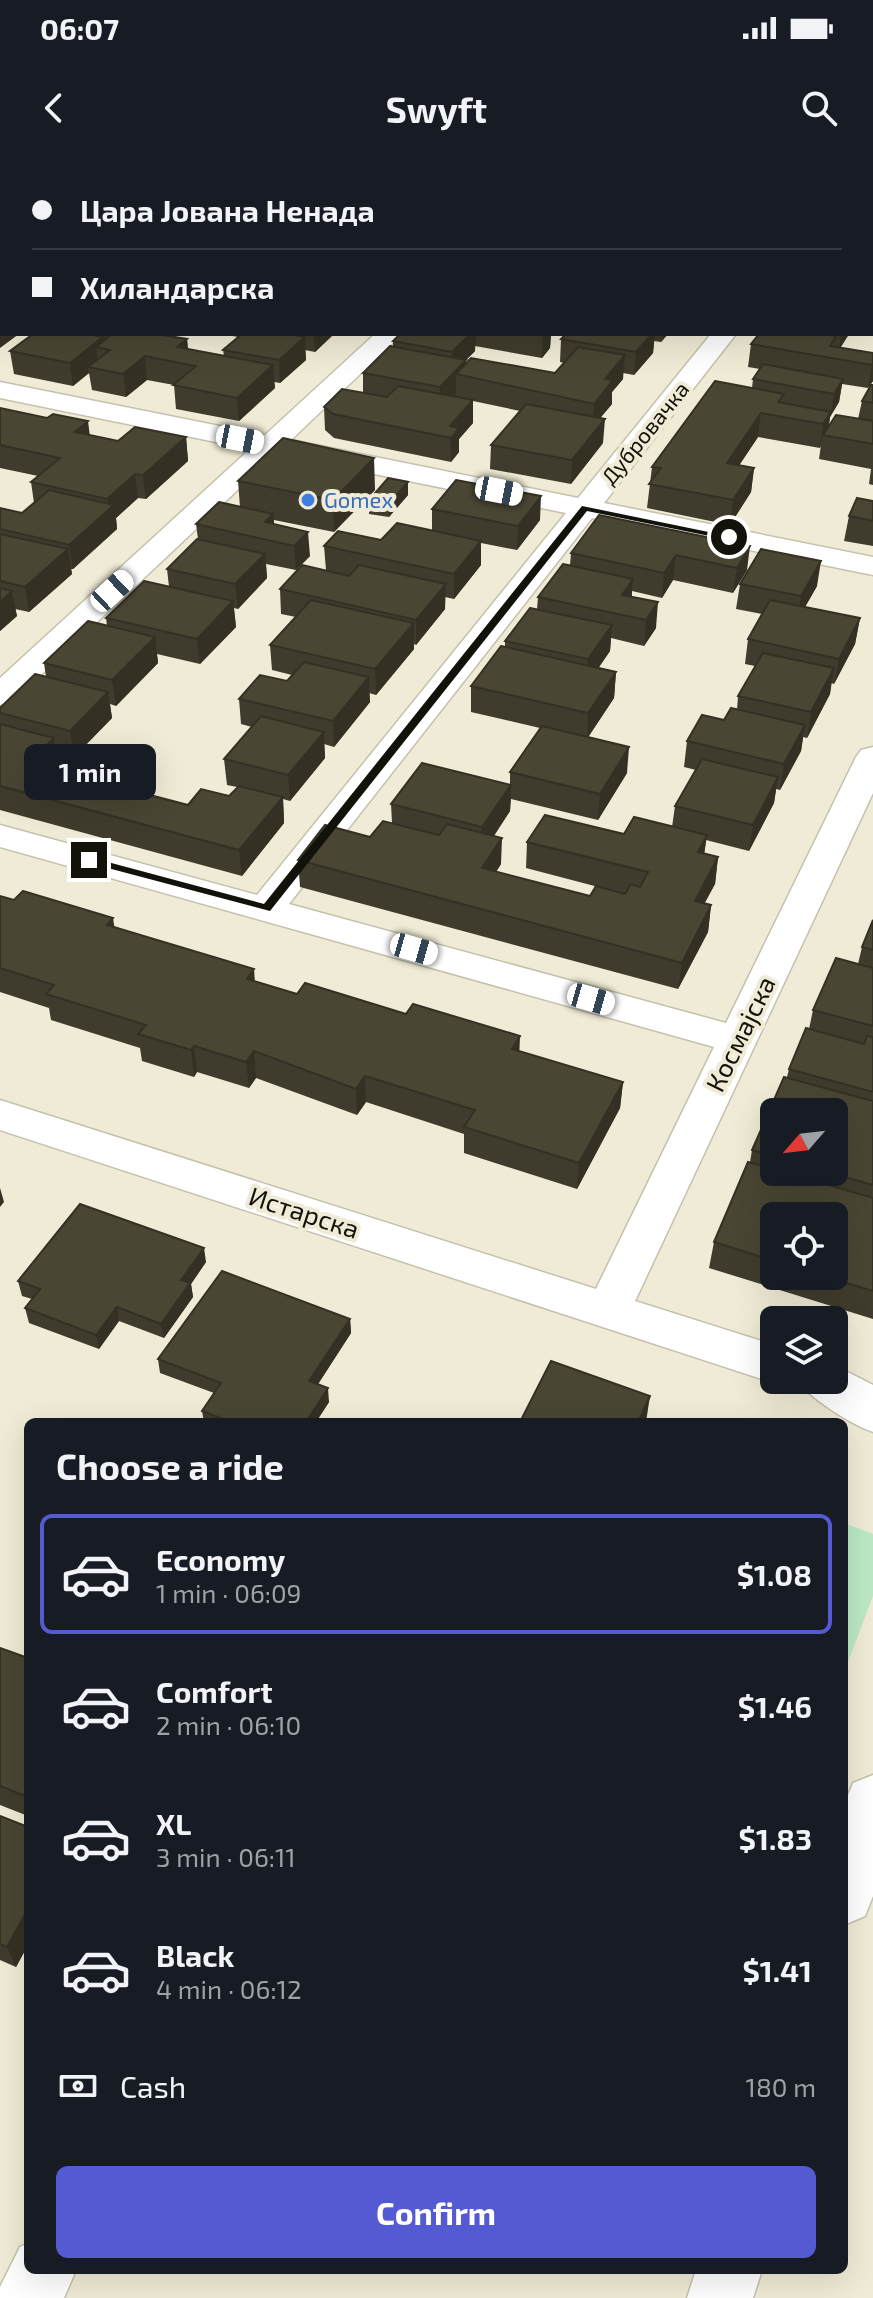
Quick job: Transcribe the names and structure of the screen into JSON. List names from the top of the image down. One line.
{"streets":{"street":["Дубровачка","Космајска","Истарска"]},"crossings":[["Космајска","Истарска"]],"places":["Gomex"],"north":"bottom left","page":{"status":"06:07","header":"Swyft","banner":["Цара Јована Ненада","Хиландарска"],"bubble":"1 min","heading":"Choose a ride","list":[{"name":"Economy","note":"1 min · 06:09","value":"$1.08"},{"name":"Comfort","note":"2 min · 06:10","value":"$1.46"},{"name":"XL","note":"3 min · 06:11","value":"$1.83"},{"name":"Black","note":"4 min · 06:12","value":"$1.41"}],"pay":["Cash","180 m"],"buttons":"Confirm"}}
